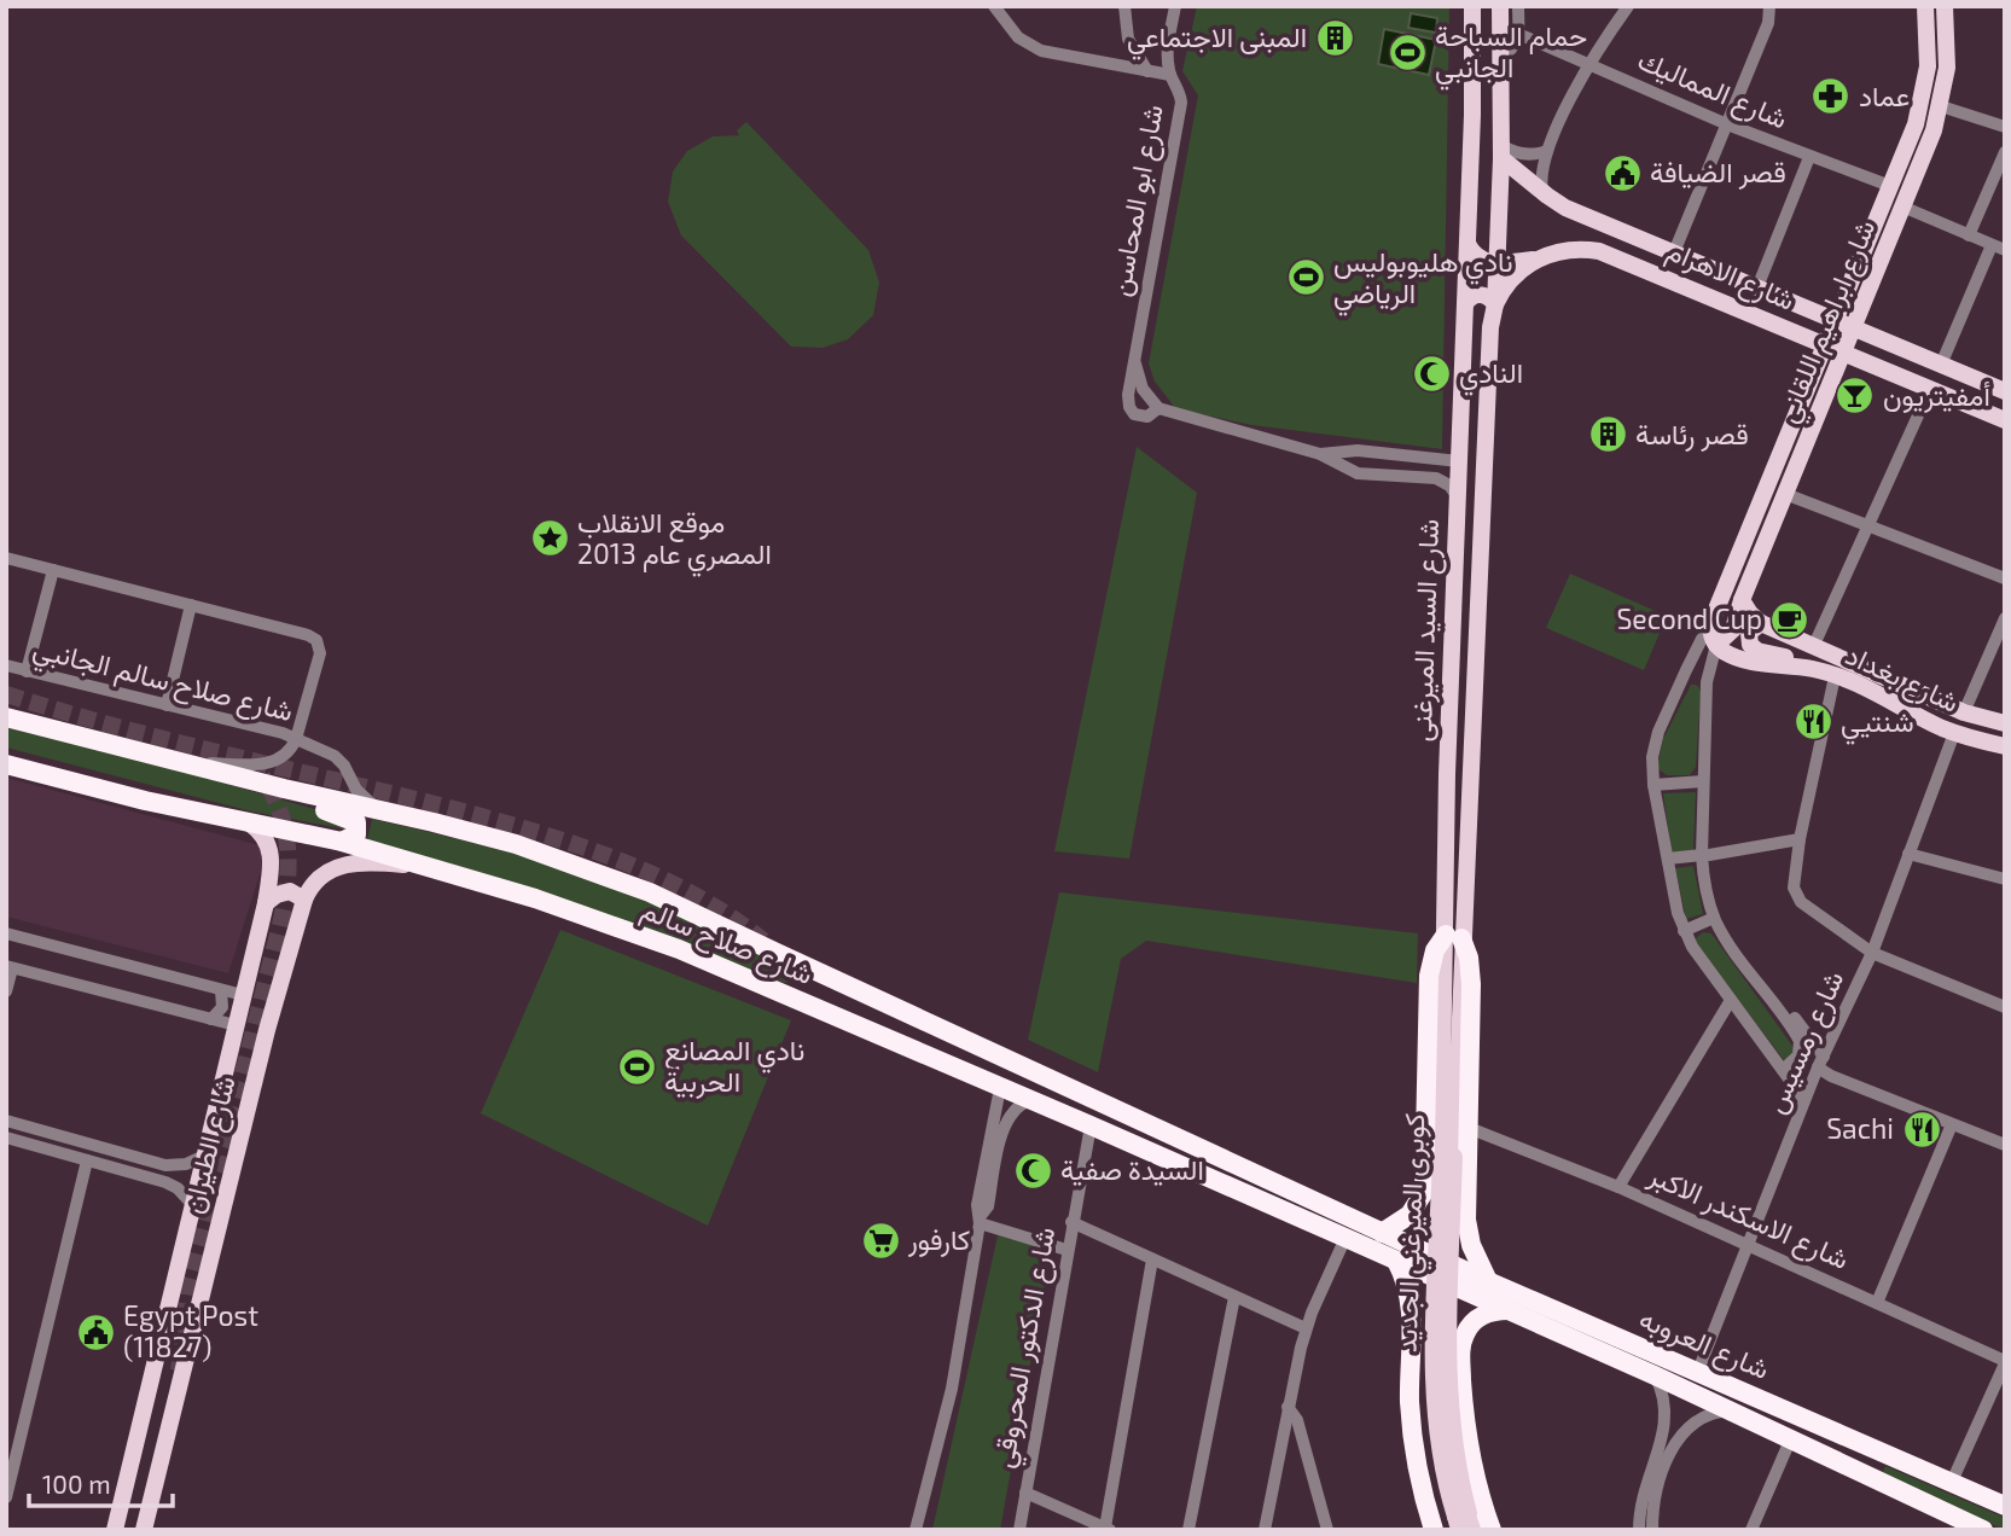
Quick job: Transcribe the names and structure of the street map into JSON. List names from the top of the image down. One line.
{"streets":{"highway":["شارع السيد الميرغنى","شارع صلاح سالم","شارع العروبه"],"main road":["شارع الاهرام","شارع ابراهيم اللقاني","شارع بغداد","شارع الطيران","كوبرى الميرغني الجديد"],"street":["شارع المماليك","شارع ابو المحاسن","شارع صلاح سالم الجانبي","شارع رمسيس","شارع الاسكندر الاكبر","شارع الدكتور المحروقي"]},"crossings":[["شارع المماليك","شارع ابراهيم اللقاني"],["شارع الاهرام","شارع ابراهيم اللقاني"],["شارع الاهرام","شارع السيد الميرغنى"],["شارع ابراهيم اللقاني","شارع بغداد"],["شارع ابراهيم اللقاني","شارع رمسيس"],["شارع السيد الميرغنى","شارع صلاح سالم"],["شارع السيد الميرغنى","شارع الاسكندر الاكبر"],["شارع السيد الميرغنى","كوبرى الميرغني الجديد"],["شارع السيد الميرغنى","شارع العروبه"],["شارع بغداد","شارع رمسيس"],["شارع صلاح سالم الجانبي","شارع صلاح سالم"],["شارع صلاح سالم","شارع الطيران"],["شارع صلاح سالم","شارع العروبه"],["شارع صلاح سالم","شارع الدكتور المحروقي"],["شارع رمسيس","شارع الاسكندر الاكبر"],["شارع رمسيس","شارع العروبه"]],"places":{"building":["المبنى الاجتماعي","قصر رئاسة"],"sports":["حمام السباحة الجانبي","نادي هليوبوليس الرياضي","نادي المصانع الحربية"],"pharmacy":["عماد"],"public building":["قصر الضيافة","Egypt Post (11827)"],"mosque":["النادي","السيدة صفية"],"bar":["أمفيتريون"],"place":["موقع الانقلاب المصري عام 2013"],"cafe":["Second Cup"],"restaurant":["شنتيي","Sachi"],"supermarket":["كارفور"]},"scale_bar":"100 m"}
